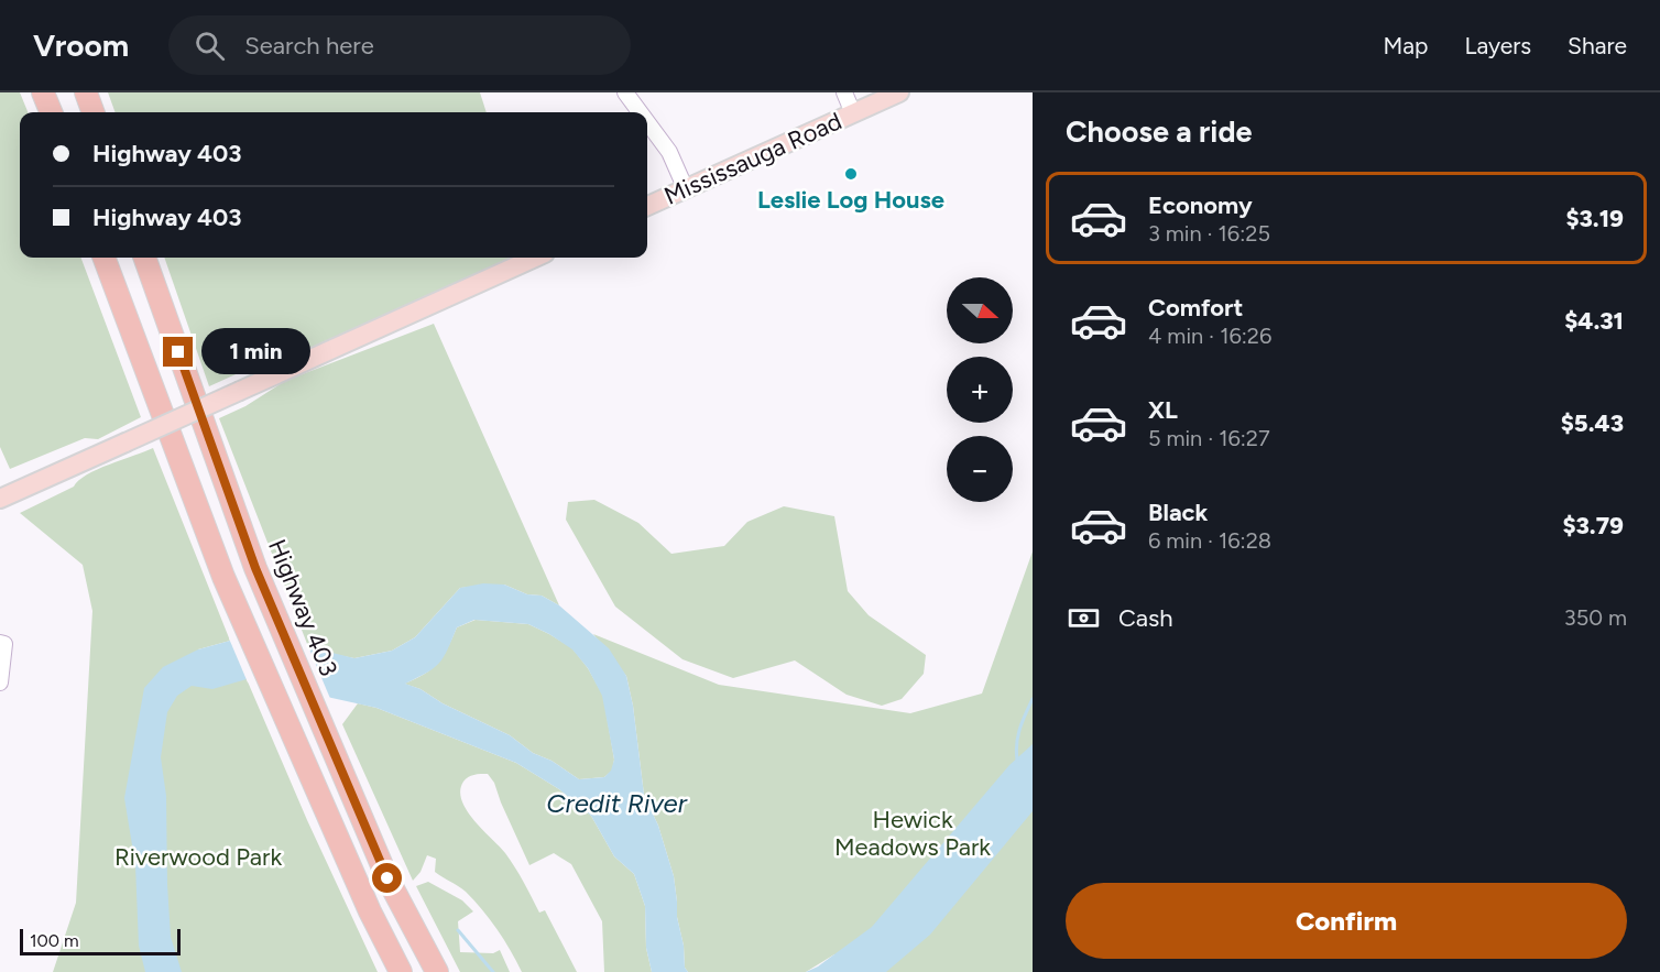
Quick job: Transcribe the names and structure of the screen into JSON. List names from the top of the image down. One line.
{"streets":{"highway":["Highway 403"],"main road":["Mississauga Road"]},"water":["Credit River"],"parks":["Hewick Meadows Park","Riverwood Park"],"places":["Leslie Log House"],"scale_bar":"100 m","north":"right","page":{"header":"Vroom","search":"Search here","nav":["Map","Layers","Share"],"heading":"Choose a ride","banner":["Highway 403","Highway 403"],"list":[{"name":"Economy","note":"3 min · 16:25","value":"$3.19"},{"name":"Comfort","note":"4 min · 16:26","value":"$4.31"},{"name":"XL","note":"5 min · 16:27","value":"$5.43"},{"name":"Black","note":"6 min · 16:28","value":"$3.79"}],"map_buttons":["+","−"],"bubble":"1 min","pay":["Cash","350 m"],"buttons":"Confirm","scale":"100 m"}}
